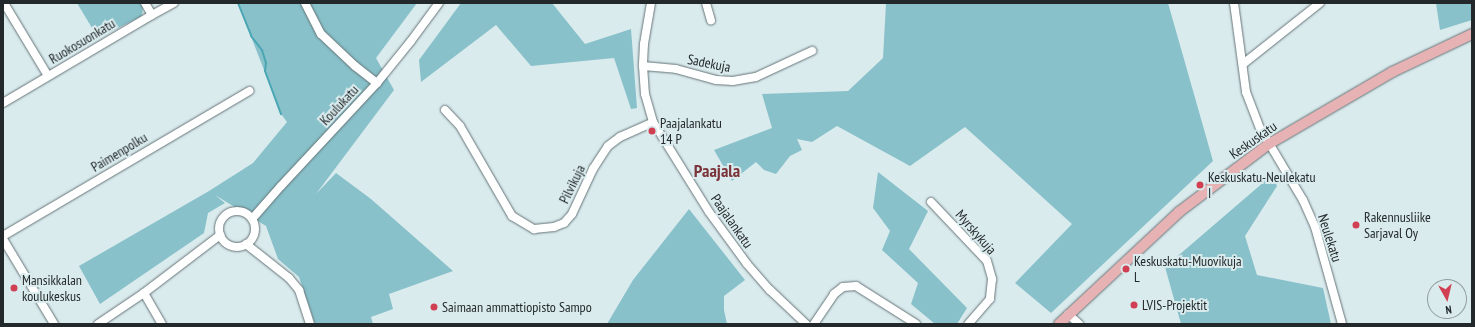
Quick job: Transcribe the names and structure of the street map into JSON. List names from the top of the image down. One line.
{"streets":{"main road":["Keskuskatu"],"street":["Ruokosuonkatu","Sadekuja","Koulukatu","Paimenpolku","Pilvikuja","Paajalankatu","Myrskykuja","Neulekatu"]},"crossings":[["Sadekuja","Paajalankatu"],["Keskuskatu","Neulekatu"],["Pilvikuja","Paajalankatu"]],"districts":["Paajala"],"places":["Paajalankatu 14 P","Keskuskatu-Neulekatu I","Rakennusliike Sarjaval Oy","Keskuskatu-Muovikuja L","Mansikkalan koulukeskus","LVIS-Projektit","Saimaan ammattiopisto Sampo"],"north":"bottom"}
